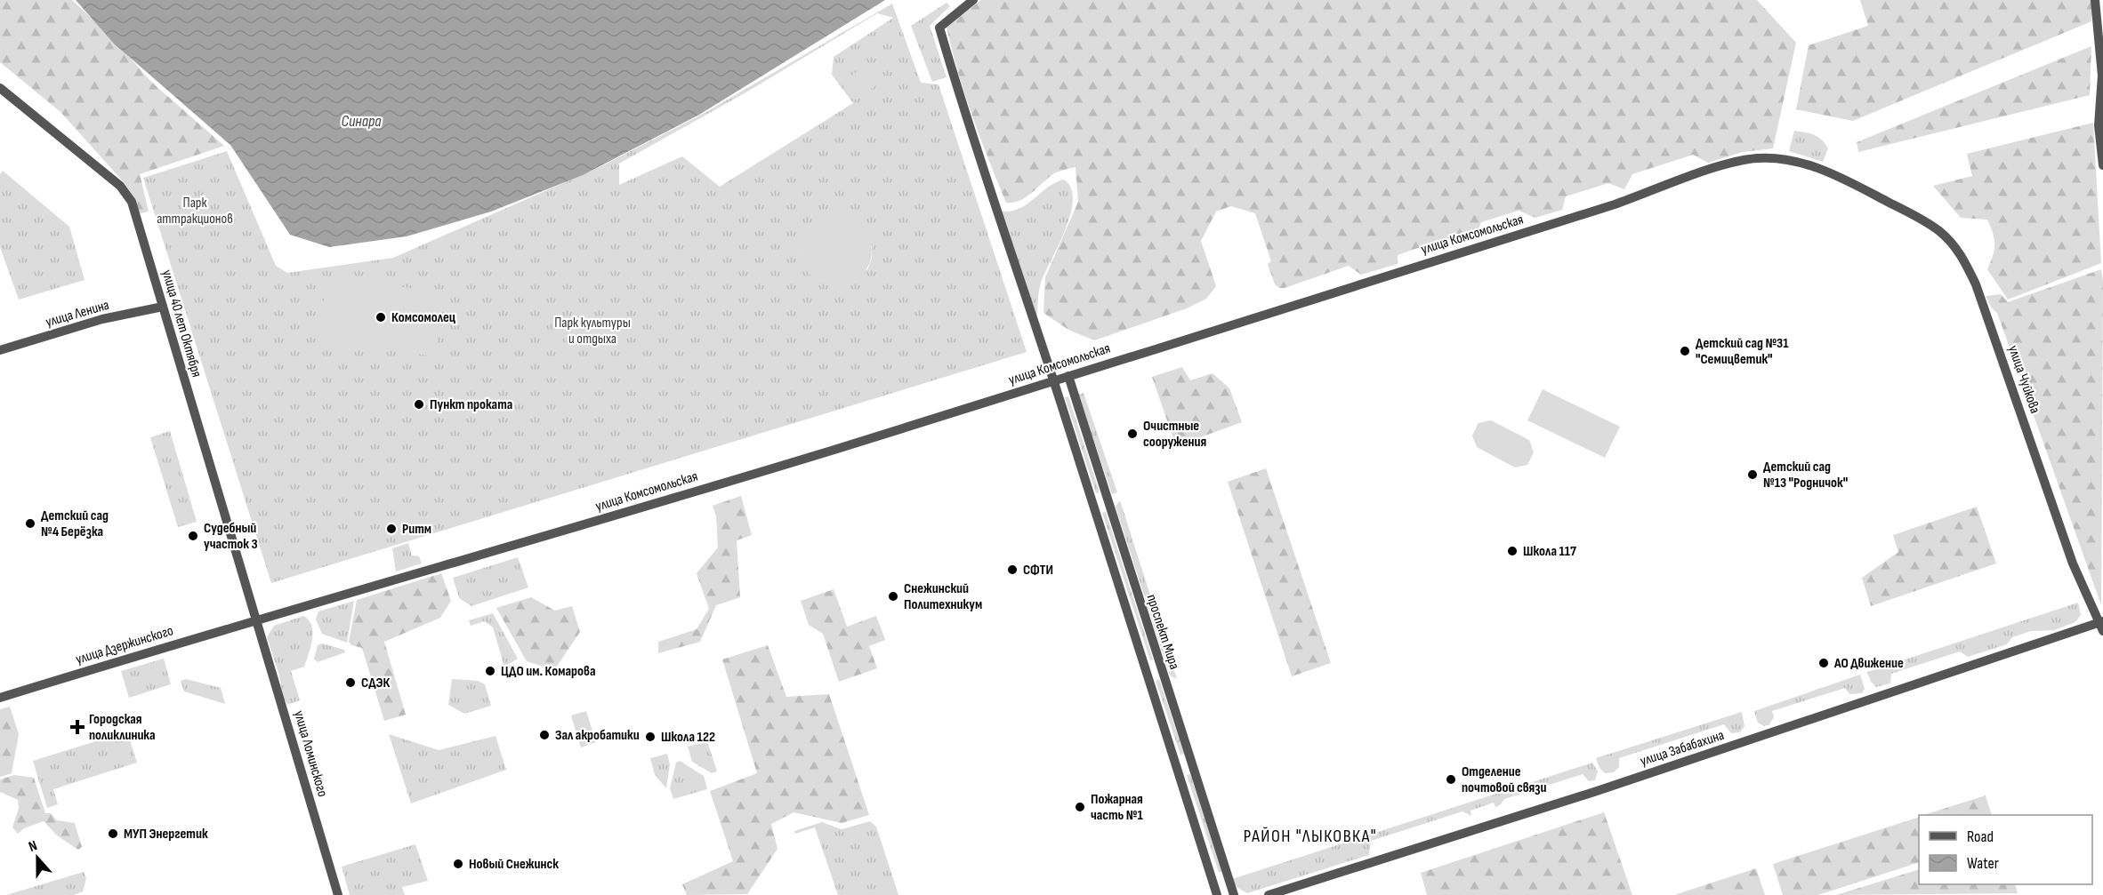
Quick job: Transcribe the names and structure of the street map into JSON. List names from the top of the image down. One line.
{"streets":{"street":["улица Комсомольская","улица Ленина","улица 40 лет Октября","улица Чуйкова","проспект Мира","улица Дзержинского","улица Забабахина","улица Ломинского"]},"crossings":[["улица Комсомольская","улица 40 лет Октября"],["улица Комсомольская","улица Чуйкова"],["улица Комсомольская","проспект Мира"],["улица Комсомольская","улица Дзержинского"],["улица Комсомольская","улица Ломинского"],["улица Ленина","улица 40 лет Октября"],["улица 40 лет Октября","улица Дзержинского"],["улица 40 лет Октября","улица Ломинского"],["улица Чуйкова","улица Забабахина"],["улица Дзержинского","улица Ломинского"]],"districts":["РАЙОН \"ЛЫКОВКА\""],"water":["Синара"],"parks":["Парк аттракционов","Парк культуры и отдыха"],"places":{"other":["Комсомолец","Детский сад №31 \"Семицветик\"","Пункт проката","Очистные сооружения","Детский сад №13 \"Родничок\"","Детский сад №4 Берёзка","Ритм","Судебный участок 3","Школа 117","СФТИ","Снежинский Политехникум","АО Движение","ЦДО им. Комарова","СДЭК","Зал акробатики","Школа 122","Отделение почтовой связи","Пожарная часть №1","МУП Энергетик","Новый Снежинск"],"health":["Городская поликлиника"]},"legend":["Road","Water"],"north":"top"}
